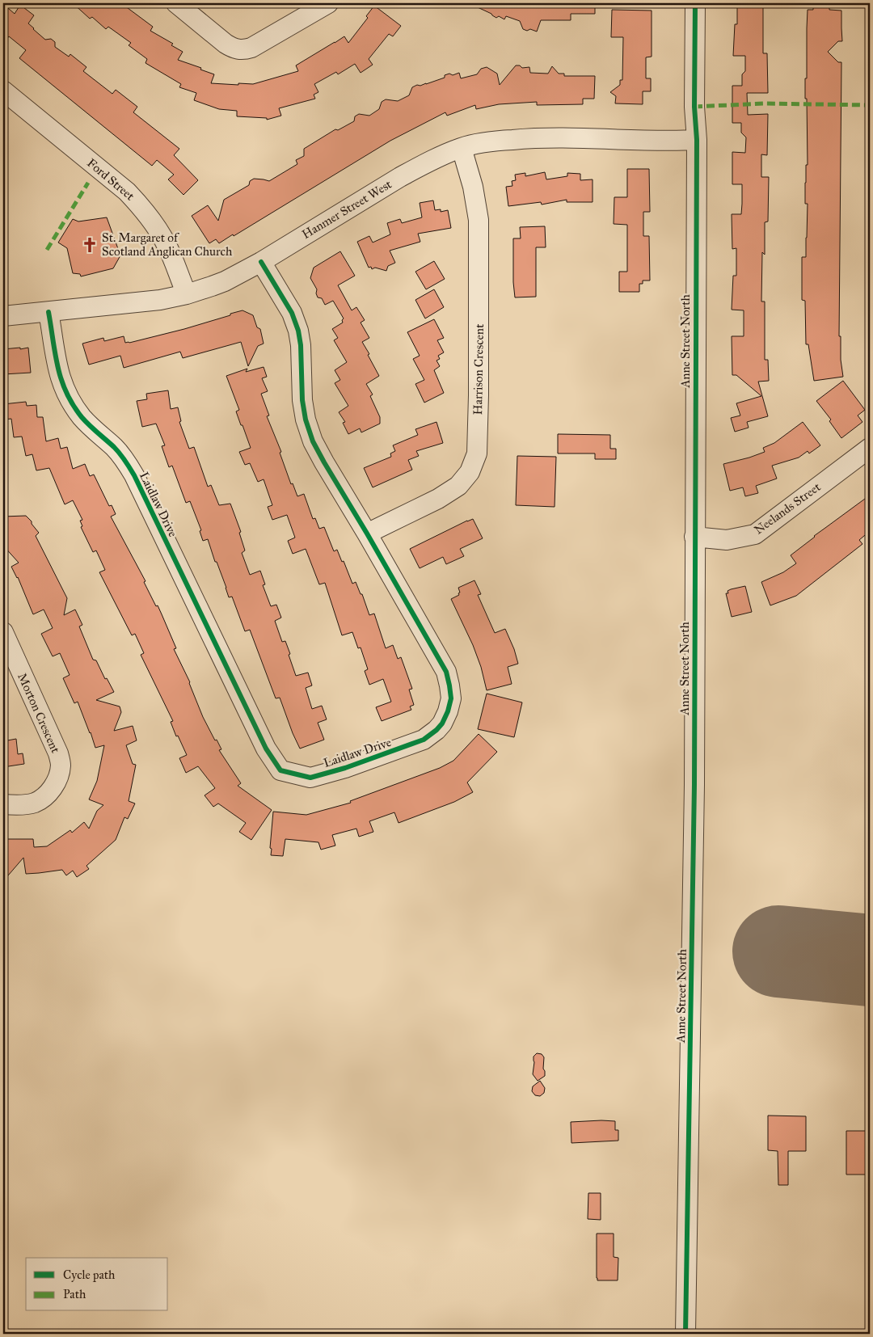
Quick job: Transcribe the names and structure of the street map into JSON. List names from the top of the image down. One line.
{"streets":{"street":["Ford Street","Hanmer Street West","Anne Street North","Harrison Crescent","Laidlaw Drive","Neelands Street","Morton Crescent"]},"crossings":[["Ford Street","Hanmer Street West"],["Hanmer Street West","Anne Street North"],["Hanmer Street West","Harrison Crescent"],["Hanmer Street West","Laidlaw Drive"],["Anne Street North","Neelands Street"],["Harrison Crescent","Laidlaw Drive"]],"places":{"church":["St. Margaret of Scotland Anglican Church"]},"legend":["Cycle path","Path"]}
